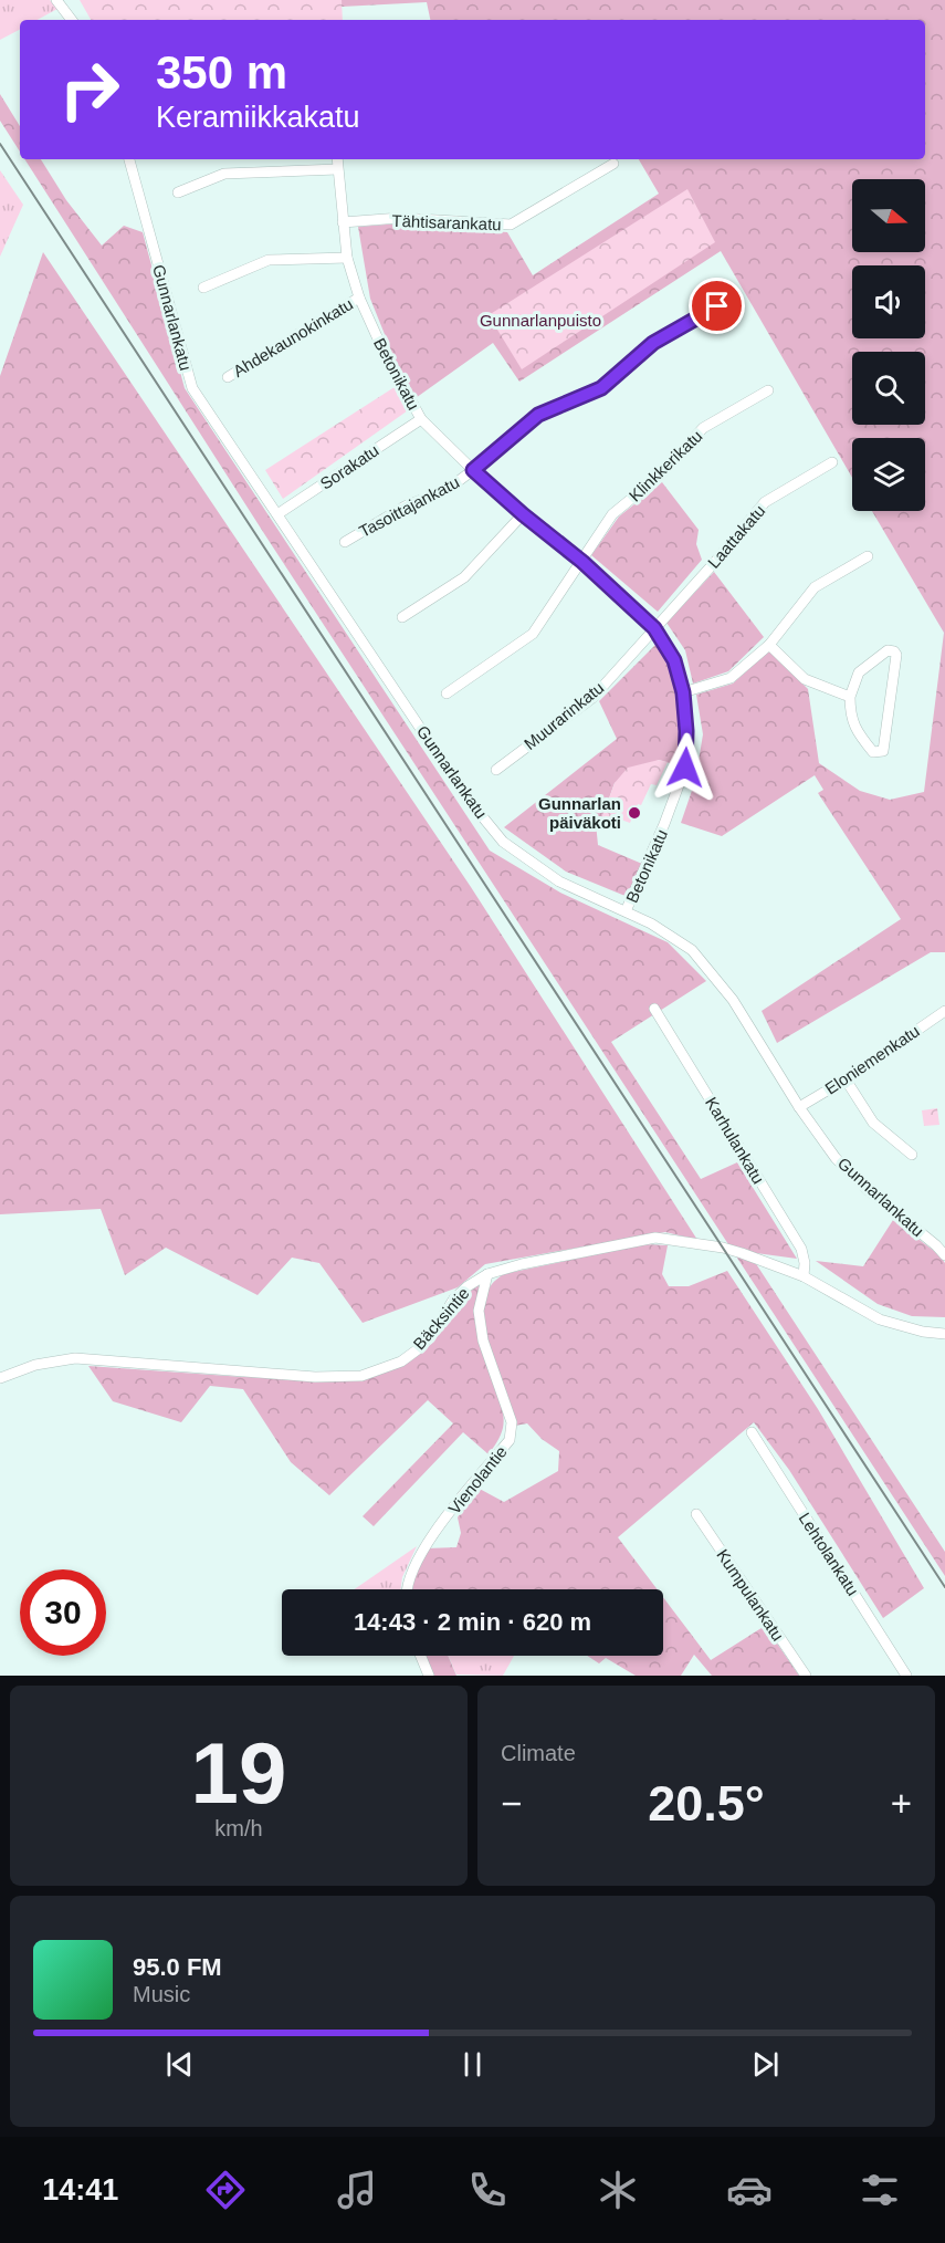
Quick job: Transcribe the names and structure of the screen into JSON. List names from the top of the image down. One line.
{"streets":{"street":["Tähtisarankatu","Gunnarlankatu","Ahdekaunokinkatu","Betonikatu","Klinkkerikatu","Sorakatu","Tasoittajankatu","Laattakatu","Muurarinkatu","Eloniemenkatu","Karhulankatu","Bäcksintie","Vienolantie","Lehtolankatu","Kumpulankatu"]},"crossings":[["Tähtisarankatu","Betonikatu"],["Gunnarlankatu","Betonikatu"],["Gunnarlankatu","Sorakatu"],["Gunnarlankatu","Eloniemenkatu"],["Ahdekaunokinkatu","Betonikatu"],["Betonikatu","Klinkkerikatu"],["Betonikatu","Sorakatu"],["Betonikatu","Tasoittajankatu"],["Betonikatu","Laattakatu"],["Betonikatu","Muurarinkatu"],["Laattakatu","Muurarinkatu"],["Karhulankatu","Bäcksintie"],["Bäcksintie","Vienolantie"]],"parks":["Gunnarlanpuisto"],"places":["Gunnarlan päiväkoti"],"north":"right","page":{"turn":["350 m","Keramiikkakatu"],"limit":"30","trip":"14:43 · 2 min · 620 m","tile":[["19","km/h"],"Climate"],"heat":["−","20.5°","+"],"song":["95.0 FM","Music"],"tabs":"14:41"}}
